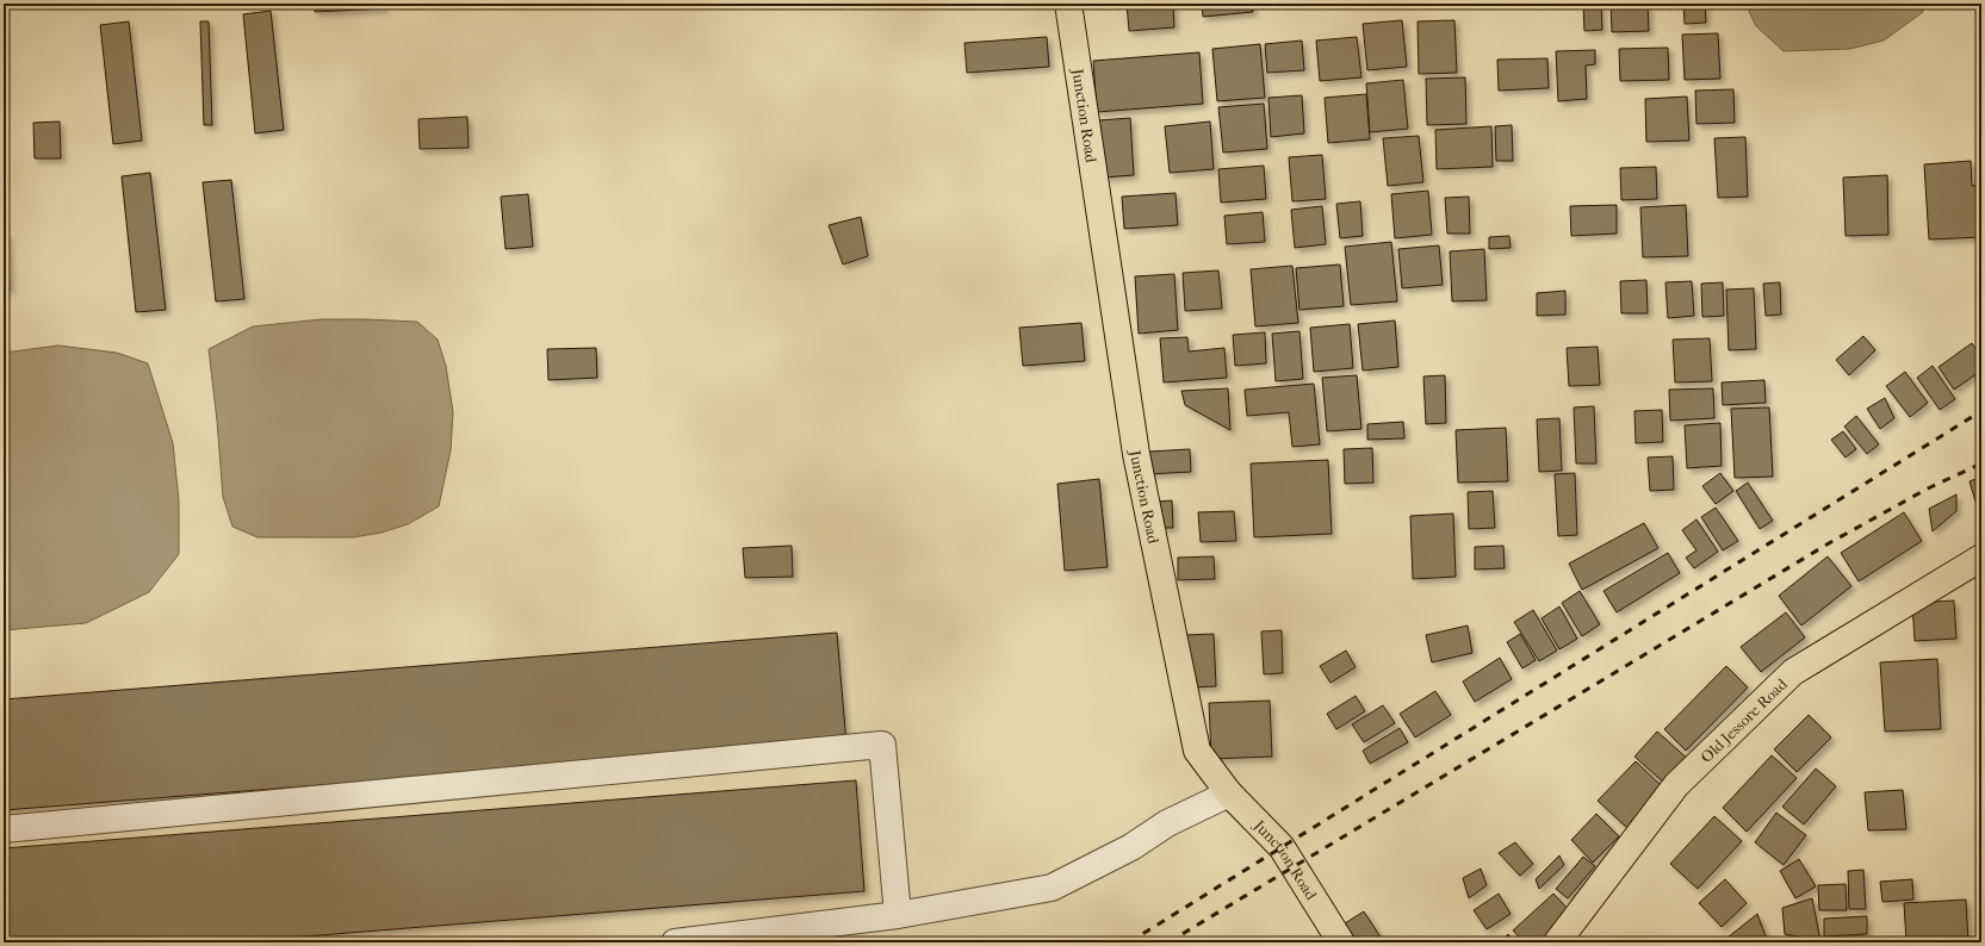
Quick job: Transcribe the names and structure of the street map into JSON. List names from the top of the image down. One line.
{"streets":{"main road":["Junction Road","Old Jessore Road"]}}
